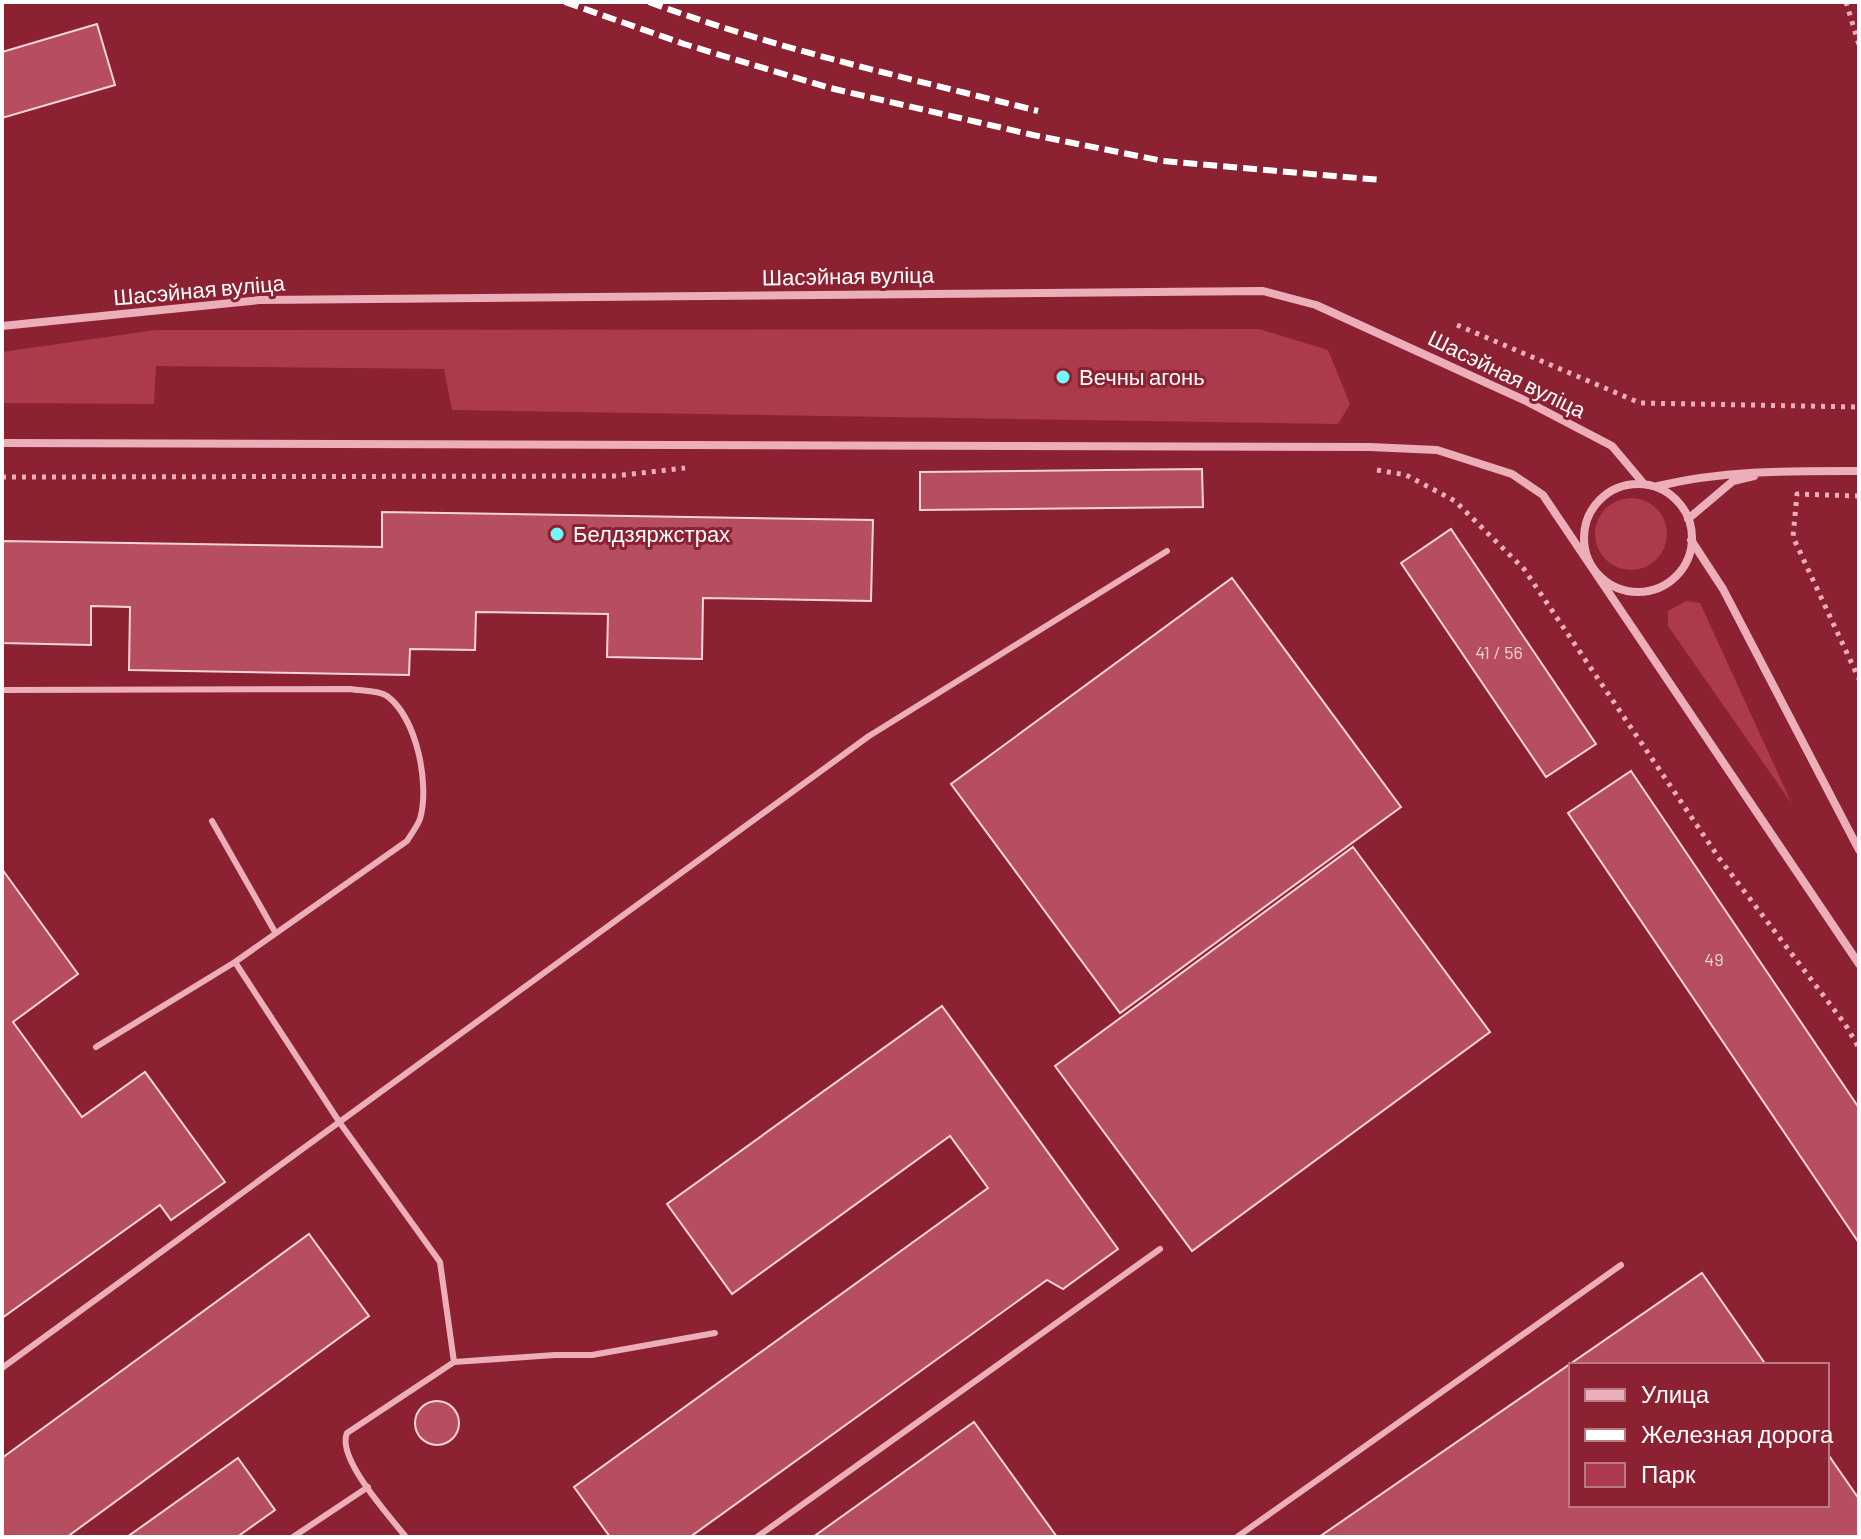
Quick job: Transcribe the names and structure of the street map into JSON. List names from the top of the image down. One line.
{"streets":{"street":["Шасэйная вуліца"]},"places":["Вечны агонь","Белдзяржстрах"],"house_numbers":["41 / 56","49"],"legend":["Улица","Железная дорога","Парк"]}
